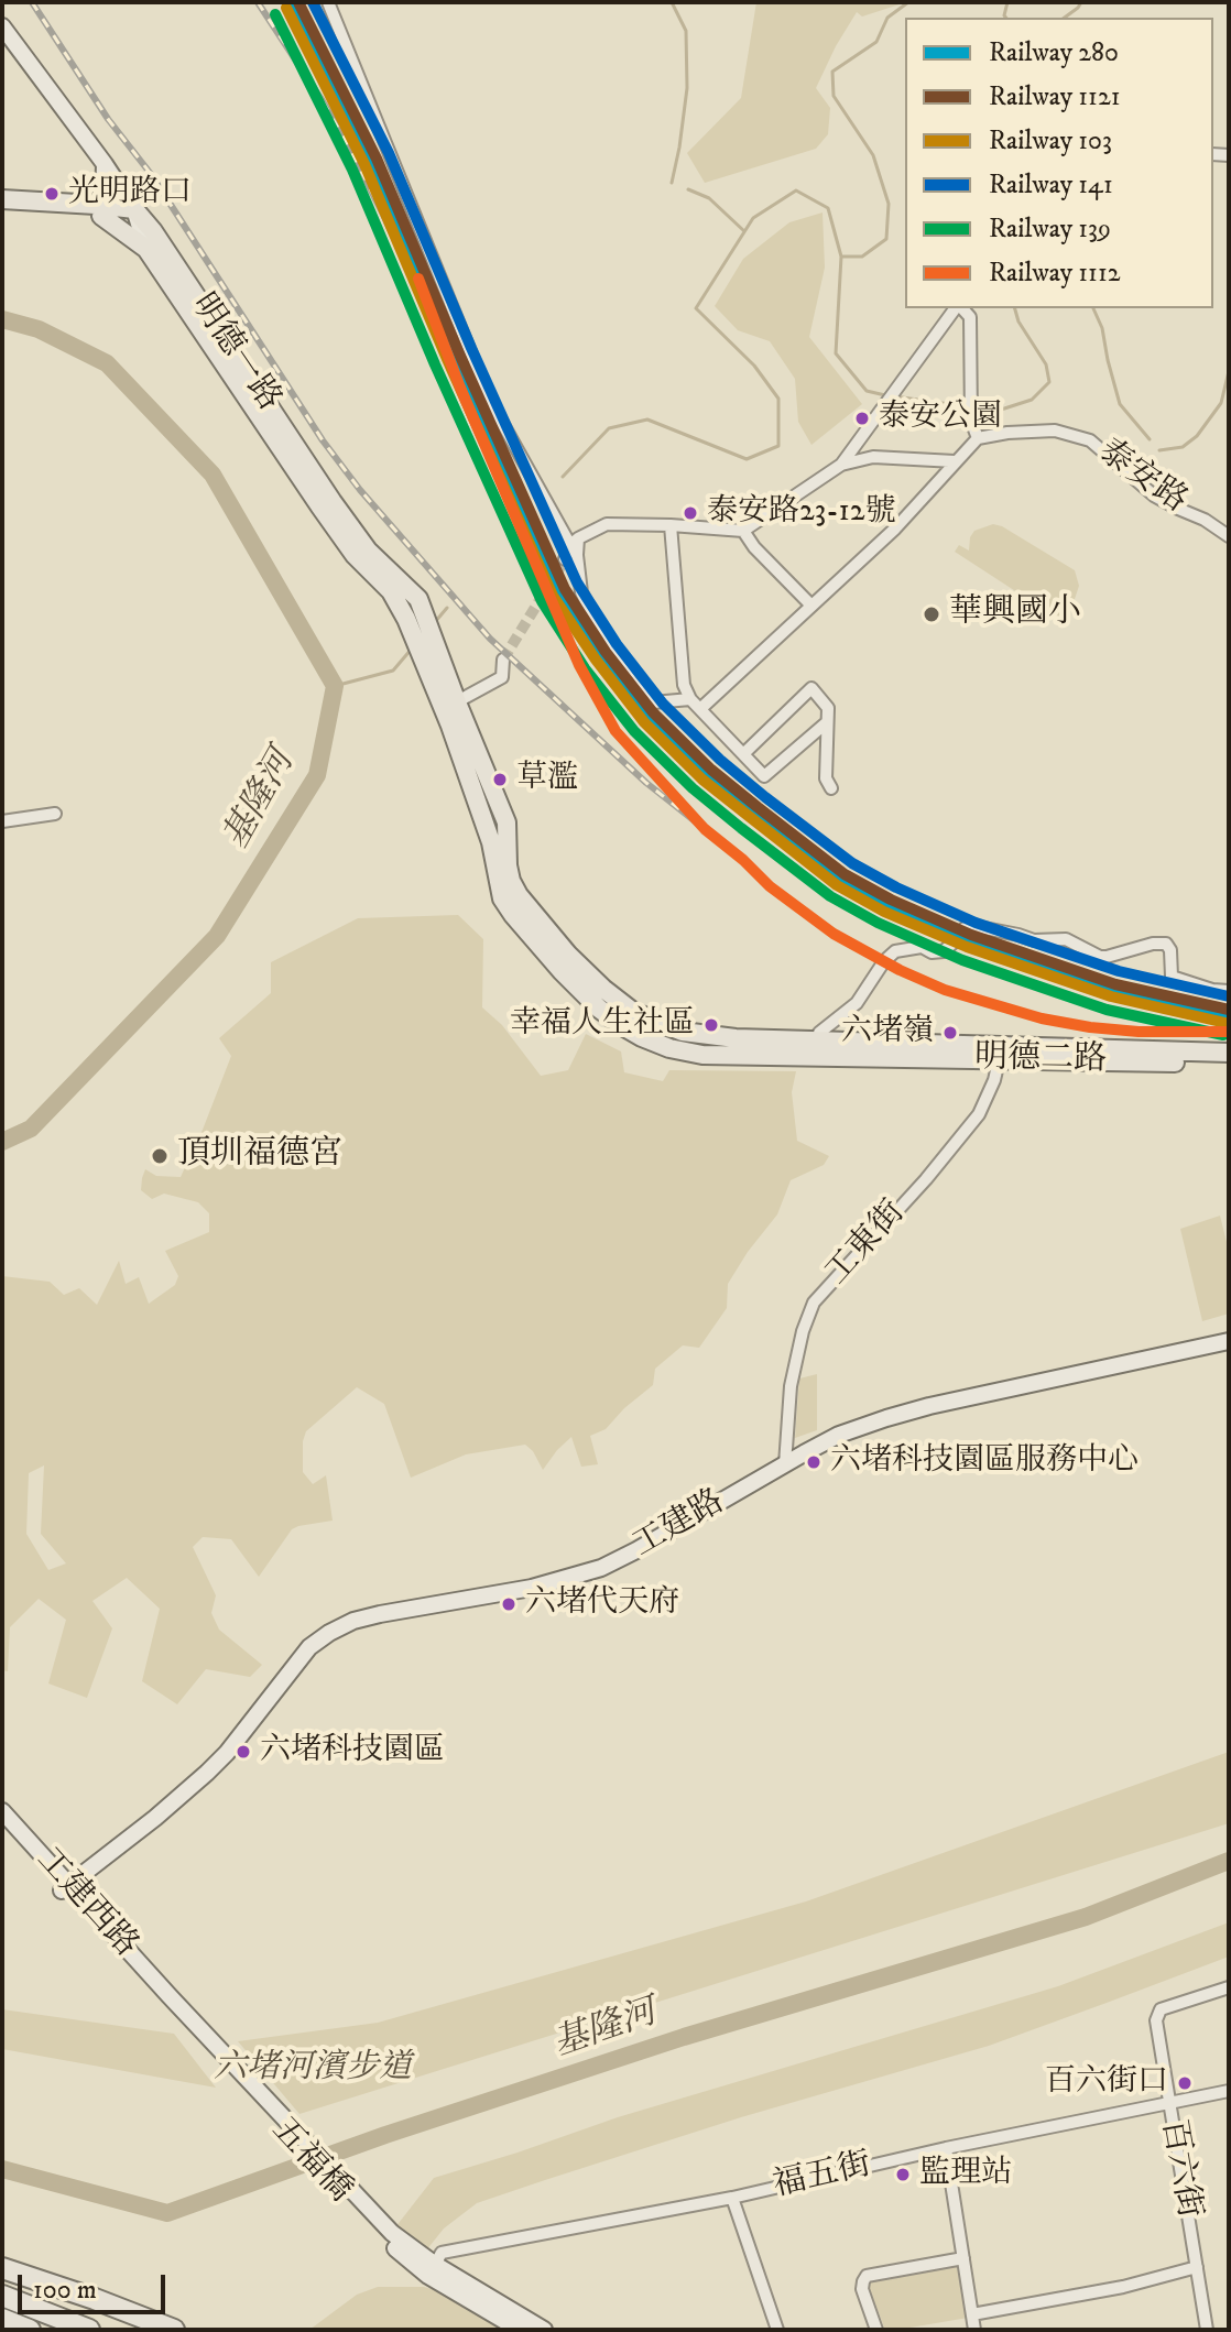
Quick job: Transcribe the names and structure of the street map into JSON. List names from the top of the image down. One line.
{"streets":{"main road":["明德一路","明德二路"],"street":["泰安路","工東街","工建路","工建西路","五福橋","百六街","福五街"]},"crossings":[["明德一路","明德二路"],["明德二路","工東街"],["工東街","工建路"],["工建路","工建西路"],["工建西路","五福橋"],["五福橋","福五街"],["百六街","福五街"]],"water":["基隆河"],"parks":["六堵河濱步道"],"places":["光明路口","泰安公園","泰安路23-12號","華興國小","草濫","幸福人生社區","六堵嶺","頂圳福德宮","六堵科技園區服務中心","六堵代天府","六堵科技園區","百六街口","監理站"],"lines":["rail line 280","rail line 1121","rail line 141","rail line 103","rail line 139","rail line 1112"],"legend":["Railway 280","Railway 1121","Railway 103","Railway 141","Railway 139","Railway 1112"],"scale_bar":"100 m"}
